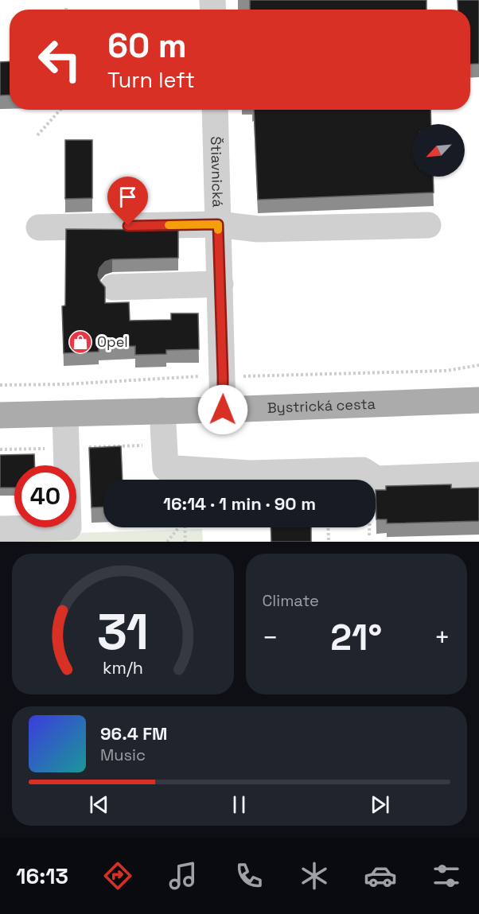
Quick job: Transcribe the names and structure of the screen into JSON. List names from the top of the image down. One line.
{"streets":{"main road":["Bystrická cesta"],"street":["Štiavnická"]},"crossings":[["Štiavnická","Bystrická cesta"]],"places":{"shop":["Opel"]},"north":"bottom left","page":{"turn":["60 m","Turn left"],"limit":"40","trip":"16:14 · 1 min · 90 m","tile":"Climate","heat":["−","21°","+"],"song":["96.4 FM","Music"],"tabs":"16:13","gauge":["31","km/h"]}}
